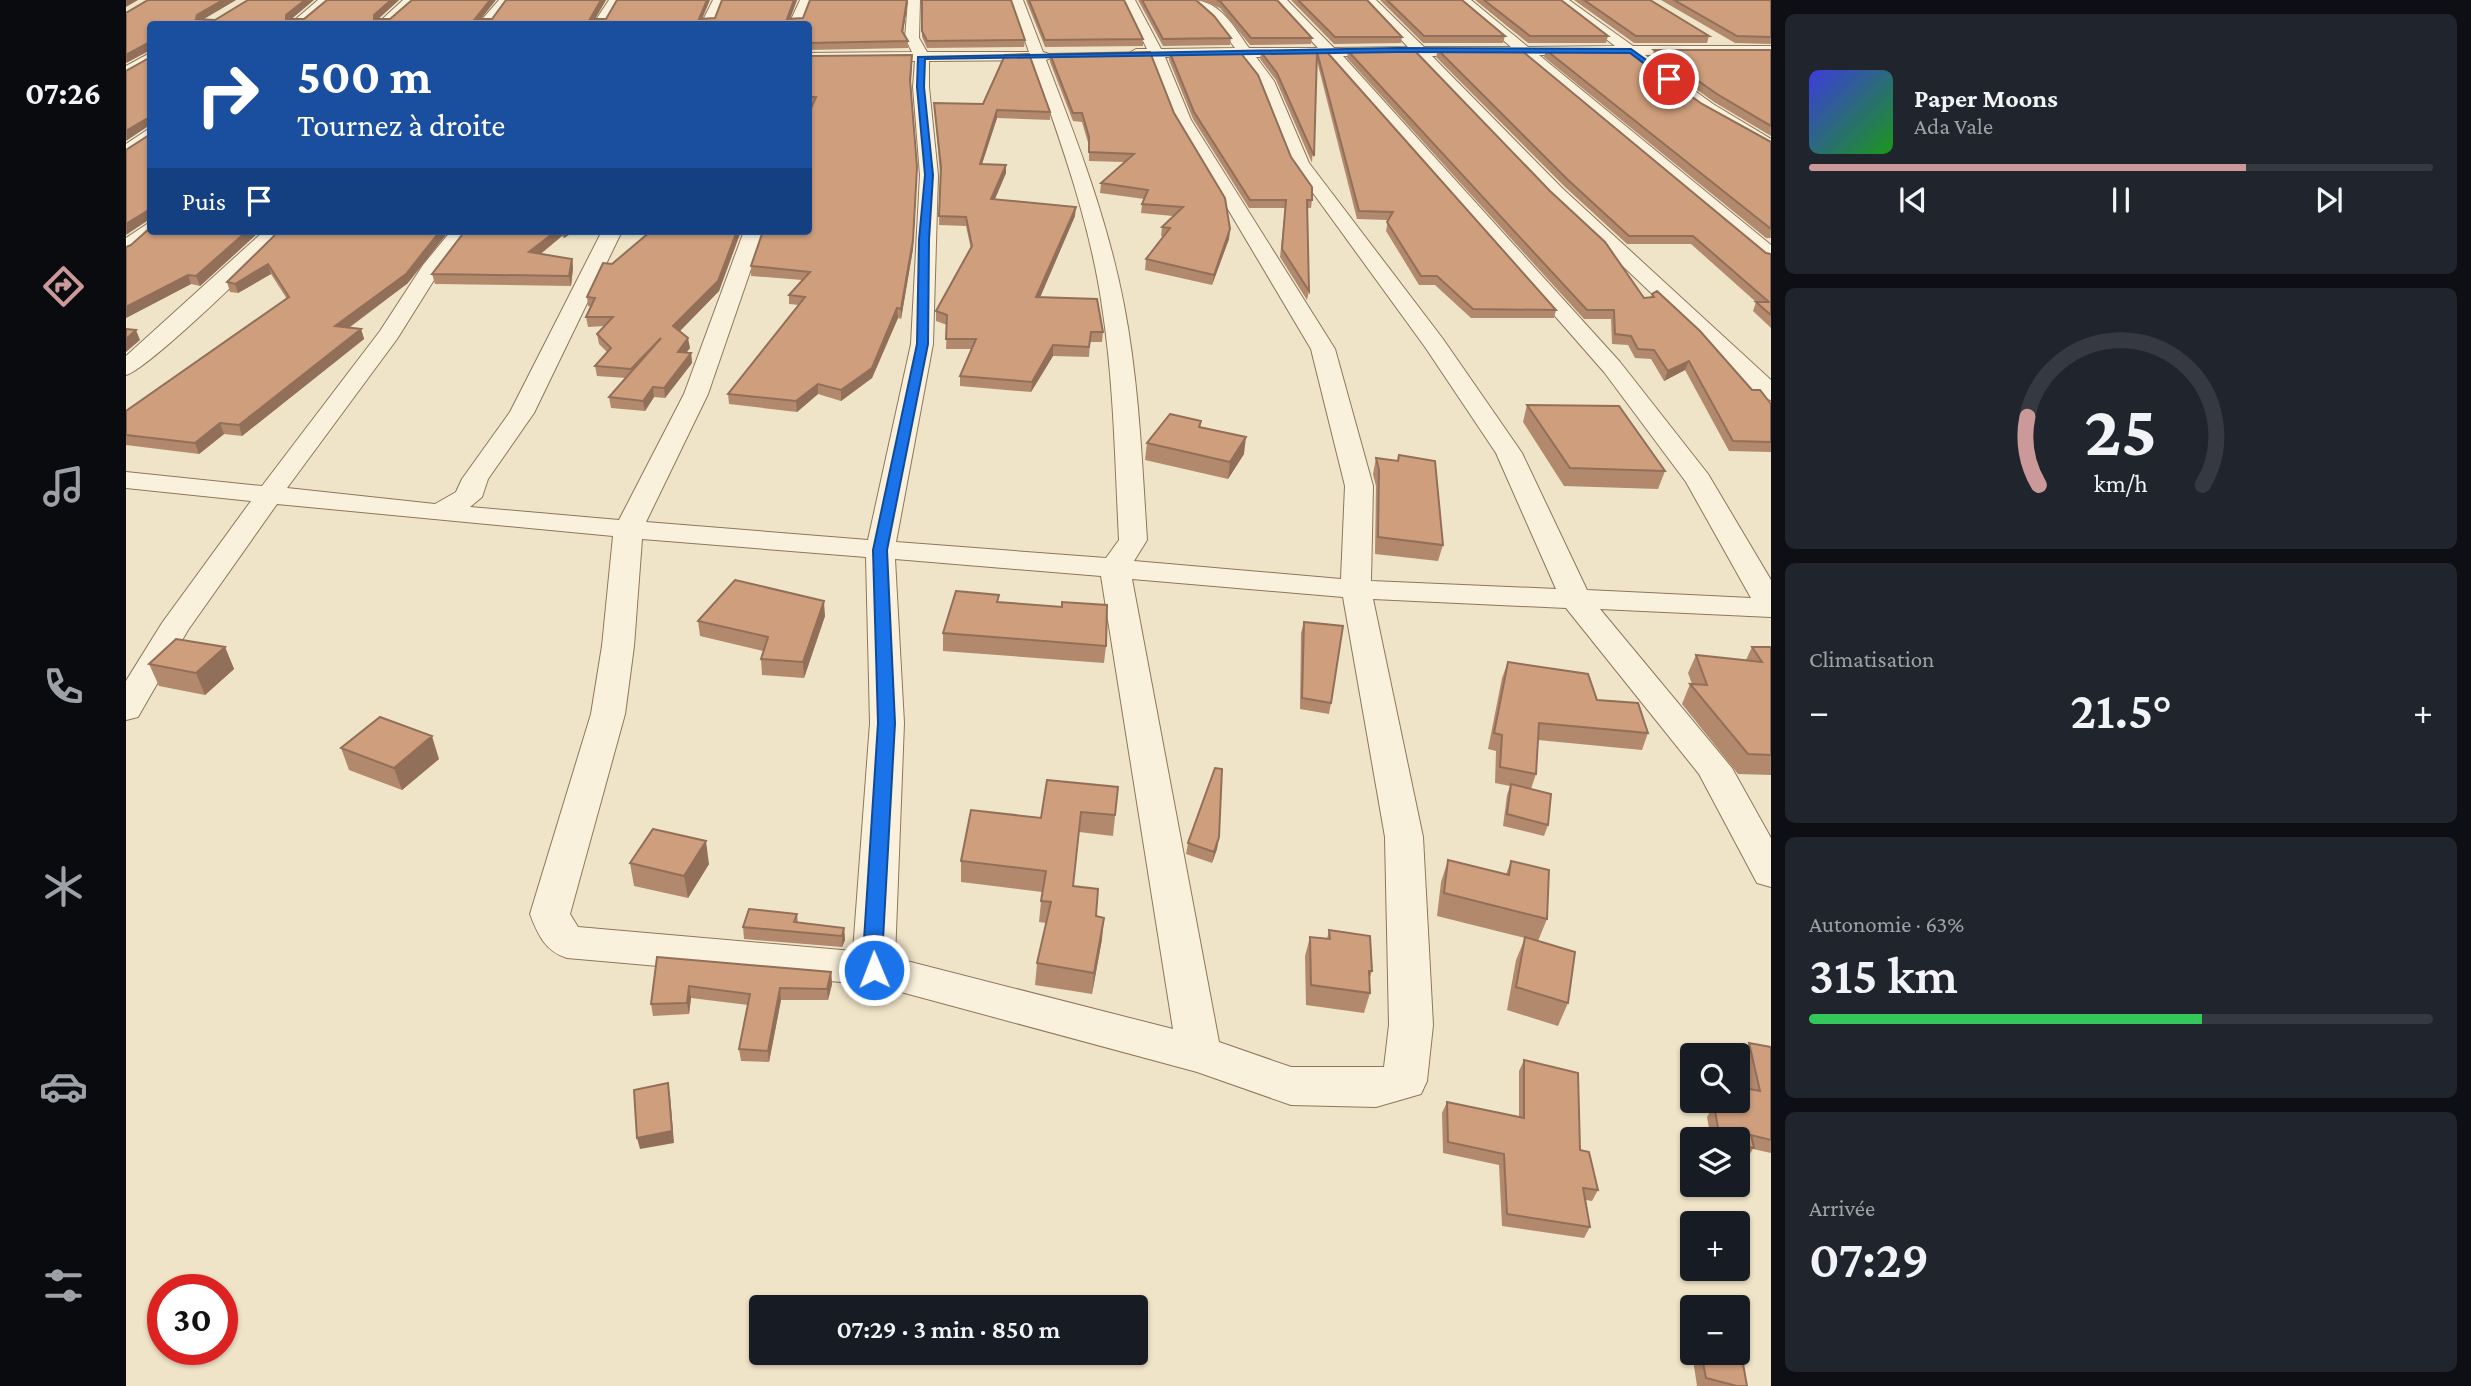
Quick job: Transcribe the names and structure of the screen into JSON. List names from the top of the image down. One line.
{"page":{"tabs":"07:26","turn":["500 m","Tournez à droite"],"song":["Paper Moons","Ada Vale"],"then":"Puis","tile":["Climatisation",["Autonomie · 63%","315 km"],["Arrivée","07:29"]],"heat":["−","21.5°","+"],"map_buttons":["+","−"],"limit":"30","trip":"07:29 · 3 min · 850 m","gauge":["25","km/h"]}}
